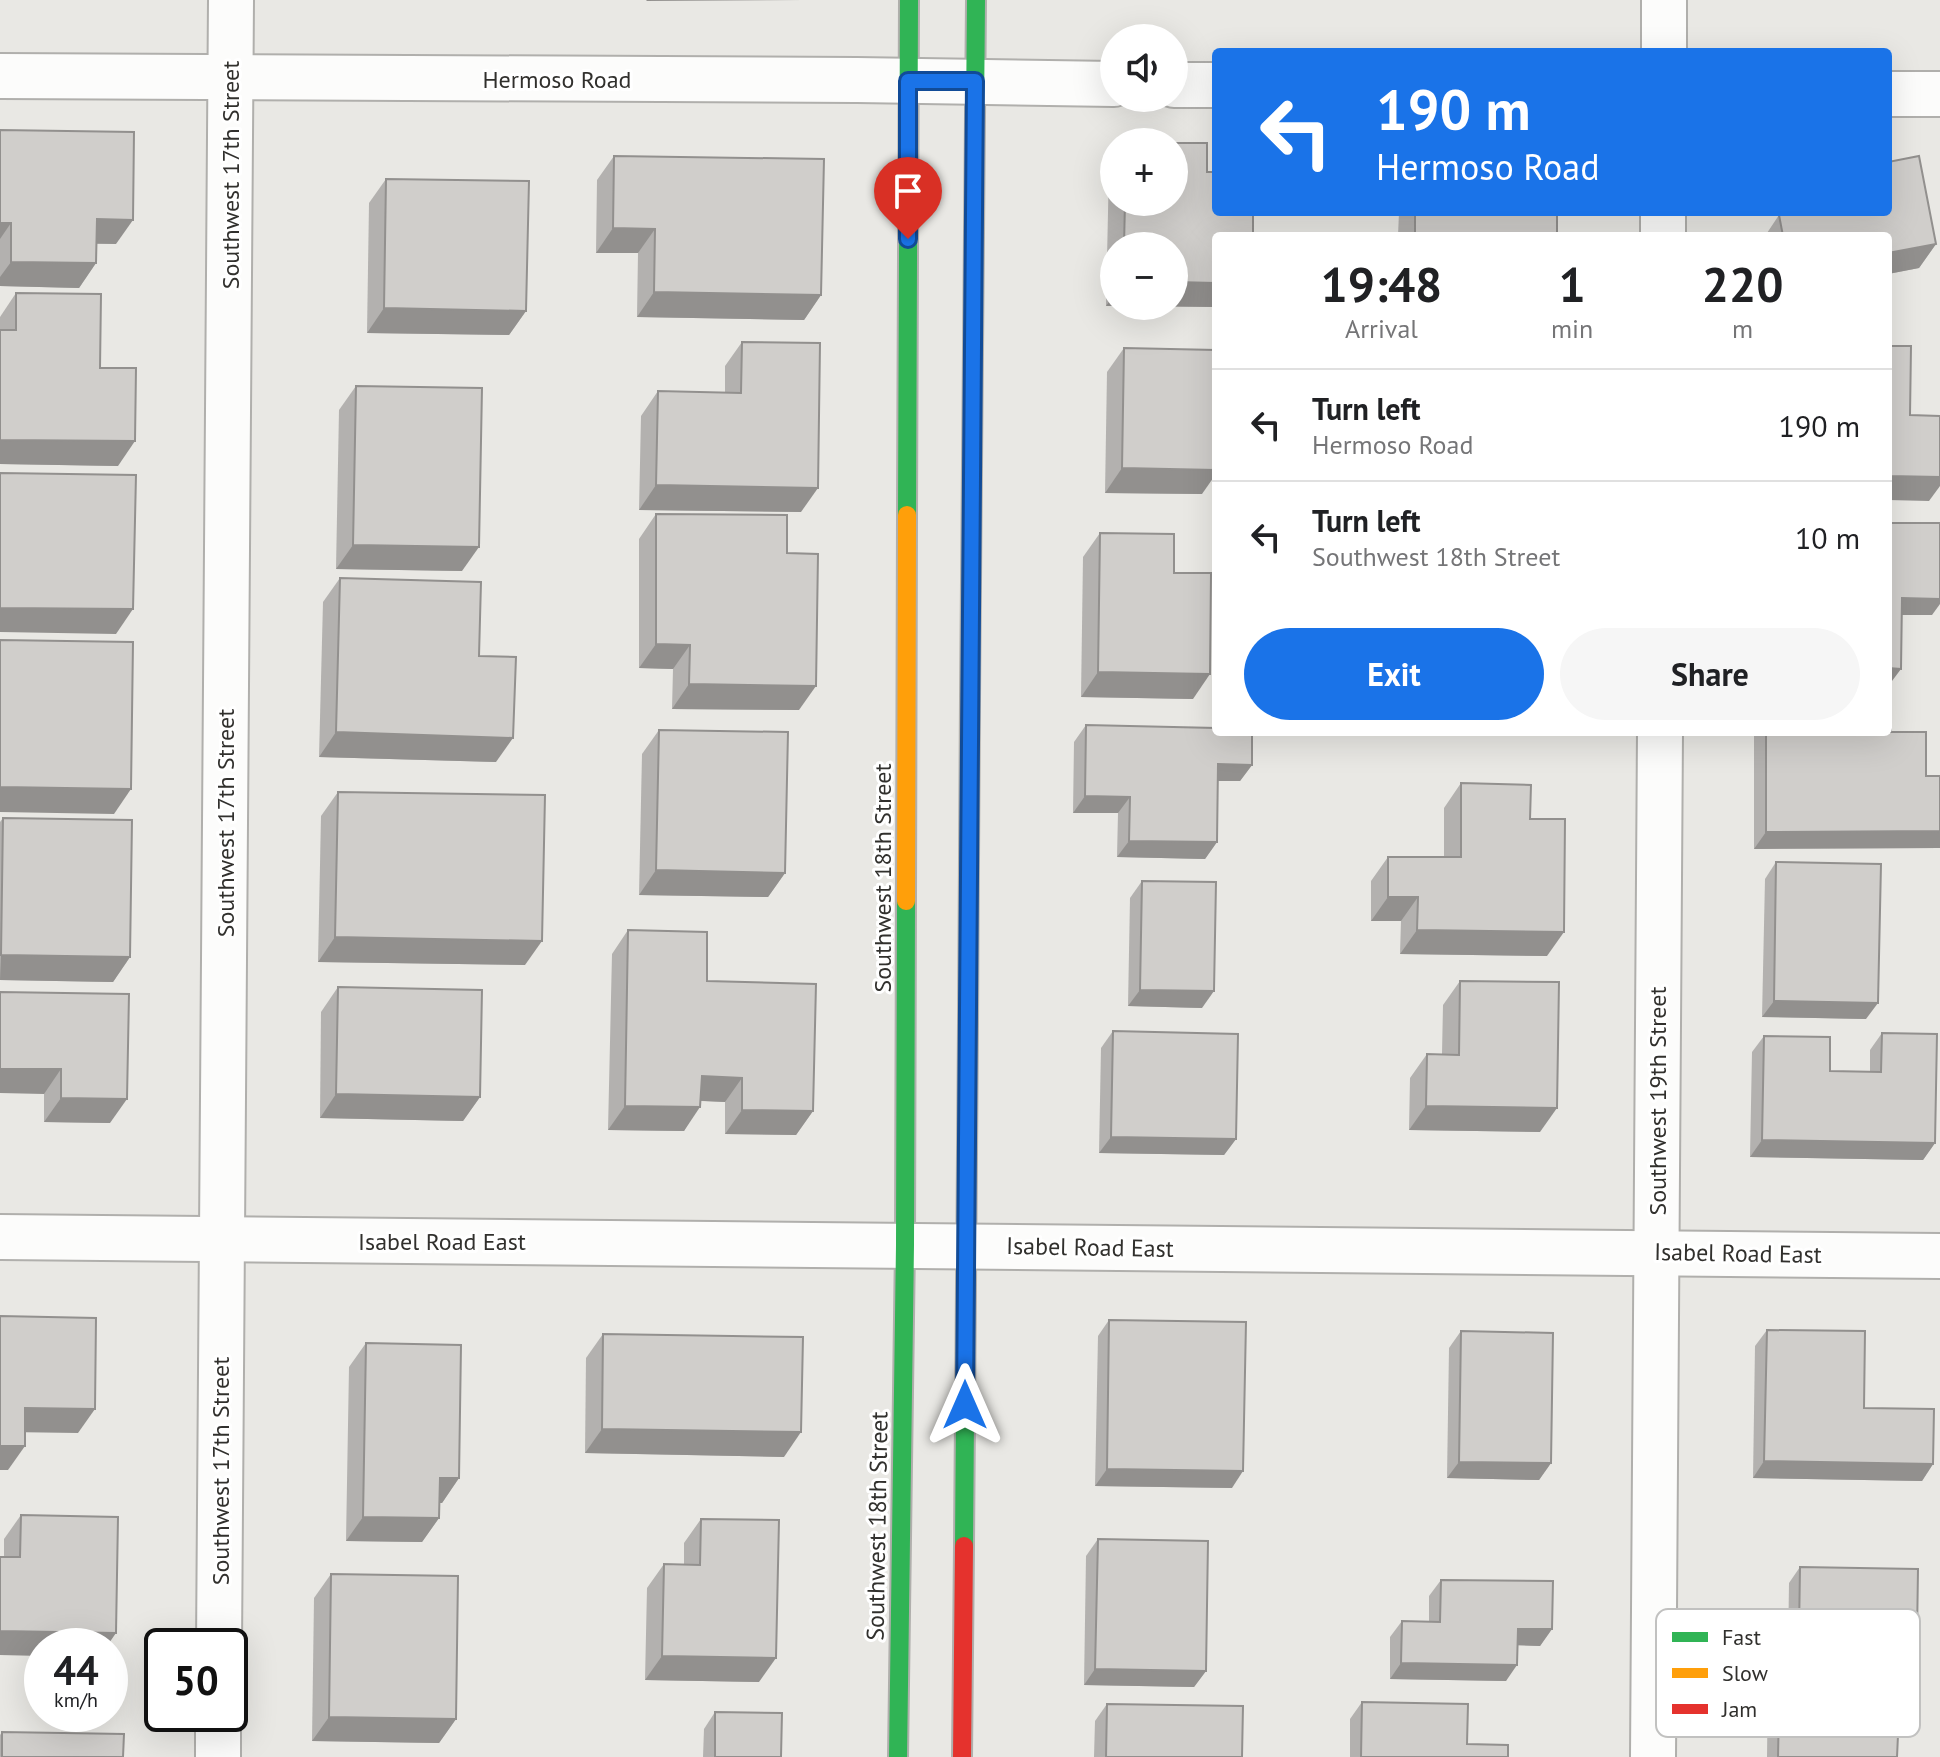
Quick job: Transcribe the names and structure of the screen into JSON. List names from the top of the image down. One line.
{"streets":{"main road":["Southwest 18th Street"],"street":["Hermoso Road","Southwest 17th Street","Southwest 19th Street","Isabel Road East"]},"crossings":[["Hermoso Road","Southwest 17th Street"],["Hermoso Road","Southwest 18th Street"],["Southwest 17th Street","Isabel Road East"],["Southwest 18th Street","Isabel Road East"],["Southwest 19th Street","Isabel Road East"]],"legend":["Fast","Slow","Jam"],"page":{"map_buttons":["+","−"],"turn":["190 m","Hermoso Road"],"eta":["19:48","Arrival","1","min","220","m"],"list":[{"name":"Turn left","note":"Hermoso Road","value":"190 m"},{"name":"Turn left","note":"Southwest 18th Street","value":"10 m"}],"buttons":["Exit","Share"],"speed":"44 km/h","limit":"50"}}
